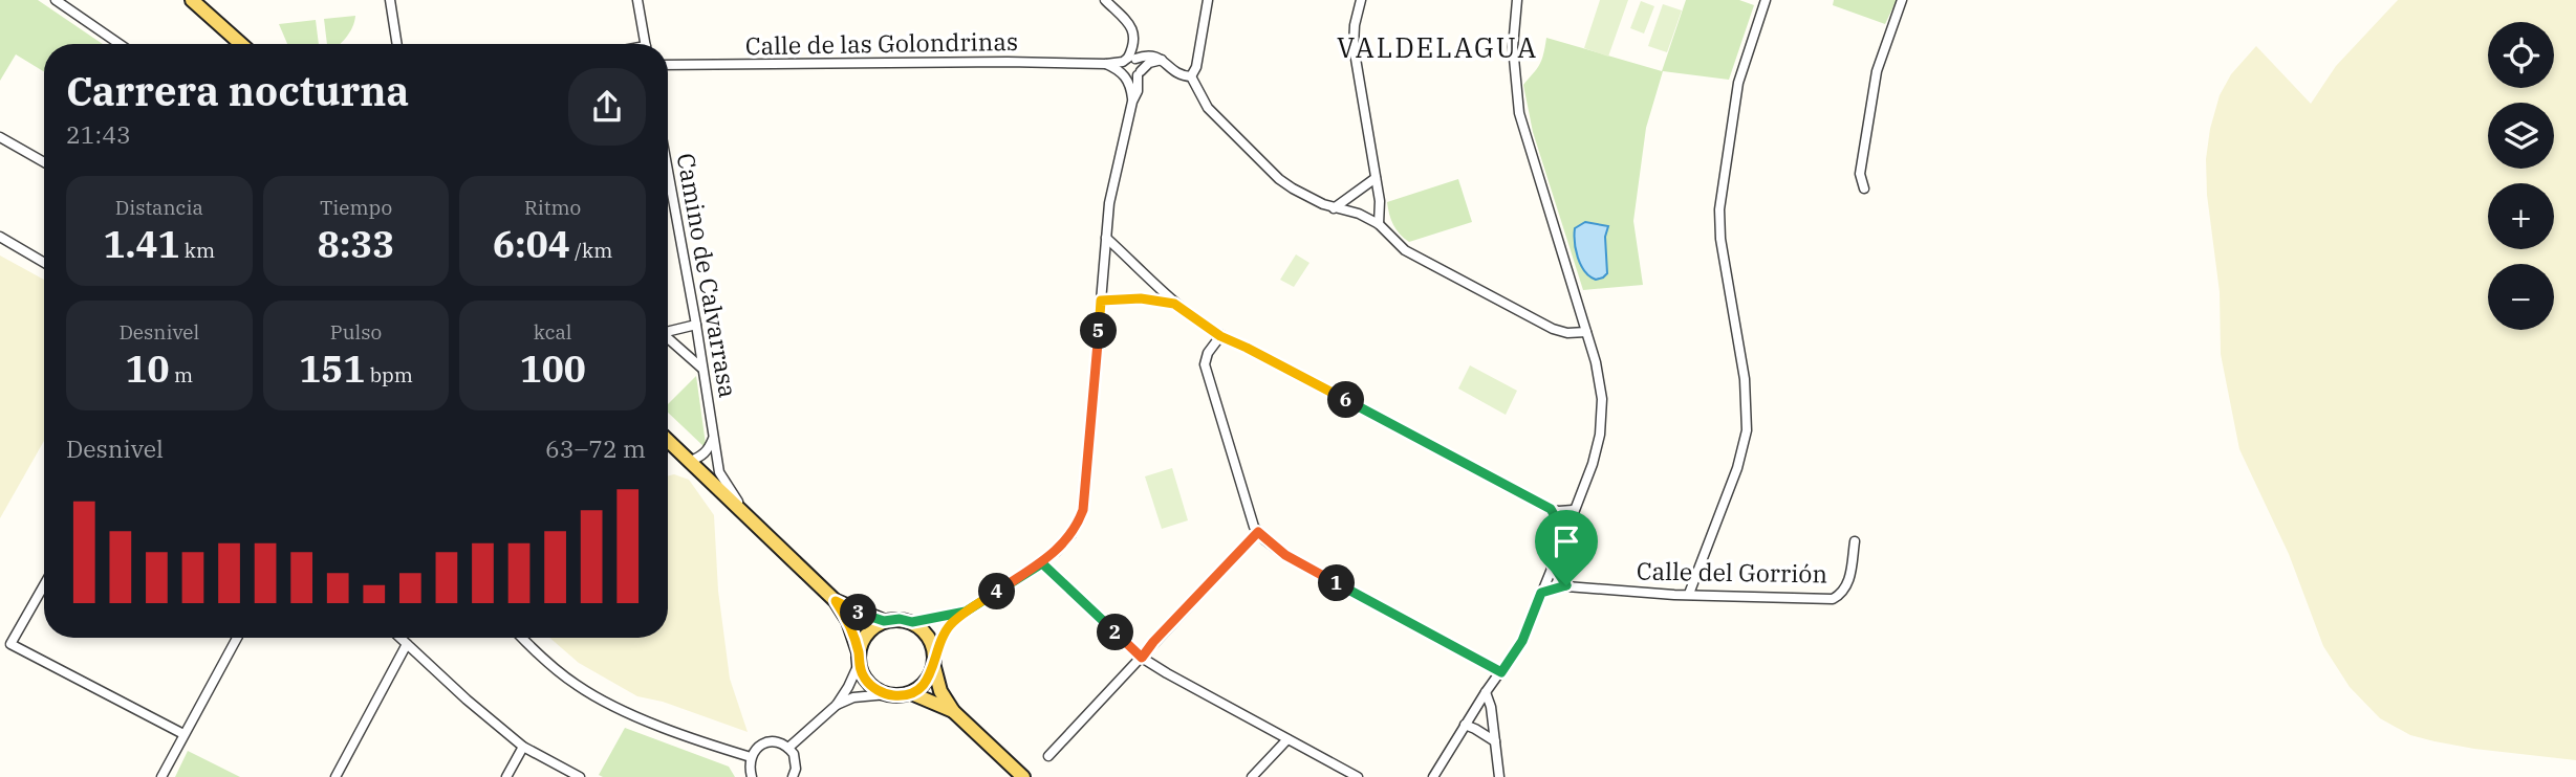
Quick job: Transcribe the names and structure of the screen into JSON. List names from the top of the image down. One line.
{"streets":{"street":["Calle de las Golondrinas","Camino de Calvarrasa","Calle del Gorrión"]},"districts":["VALDELAGUA"],"page":{"map_buttons":["+","−"],"heading":["Carrera nocturna","21:43"],"stats":[["Distancia","1.41 km"],["Tiempo","8:33"],["Ritmo","6:04 /km"],["Desnivel","10 m"],["Pulso","151 bpm"],["kcal","100"]],"pins":["5","6","1","4","3","2"],"chart":["Desnivel","63–72 m"]}}
